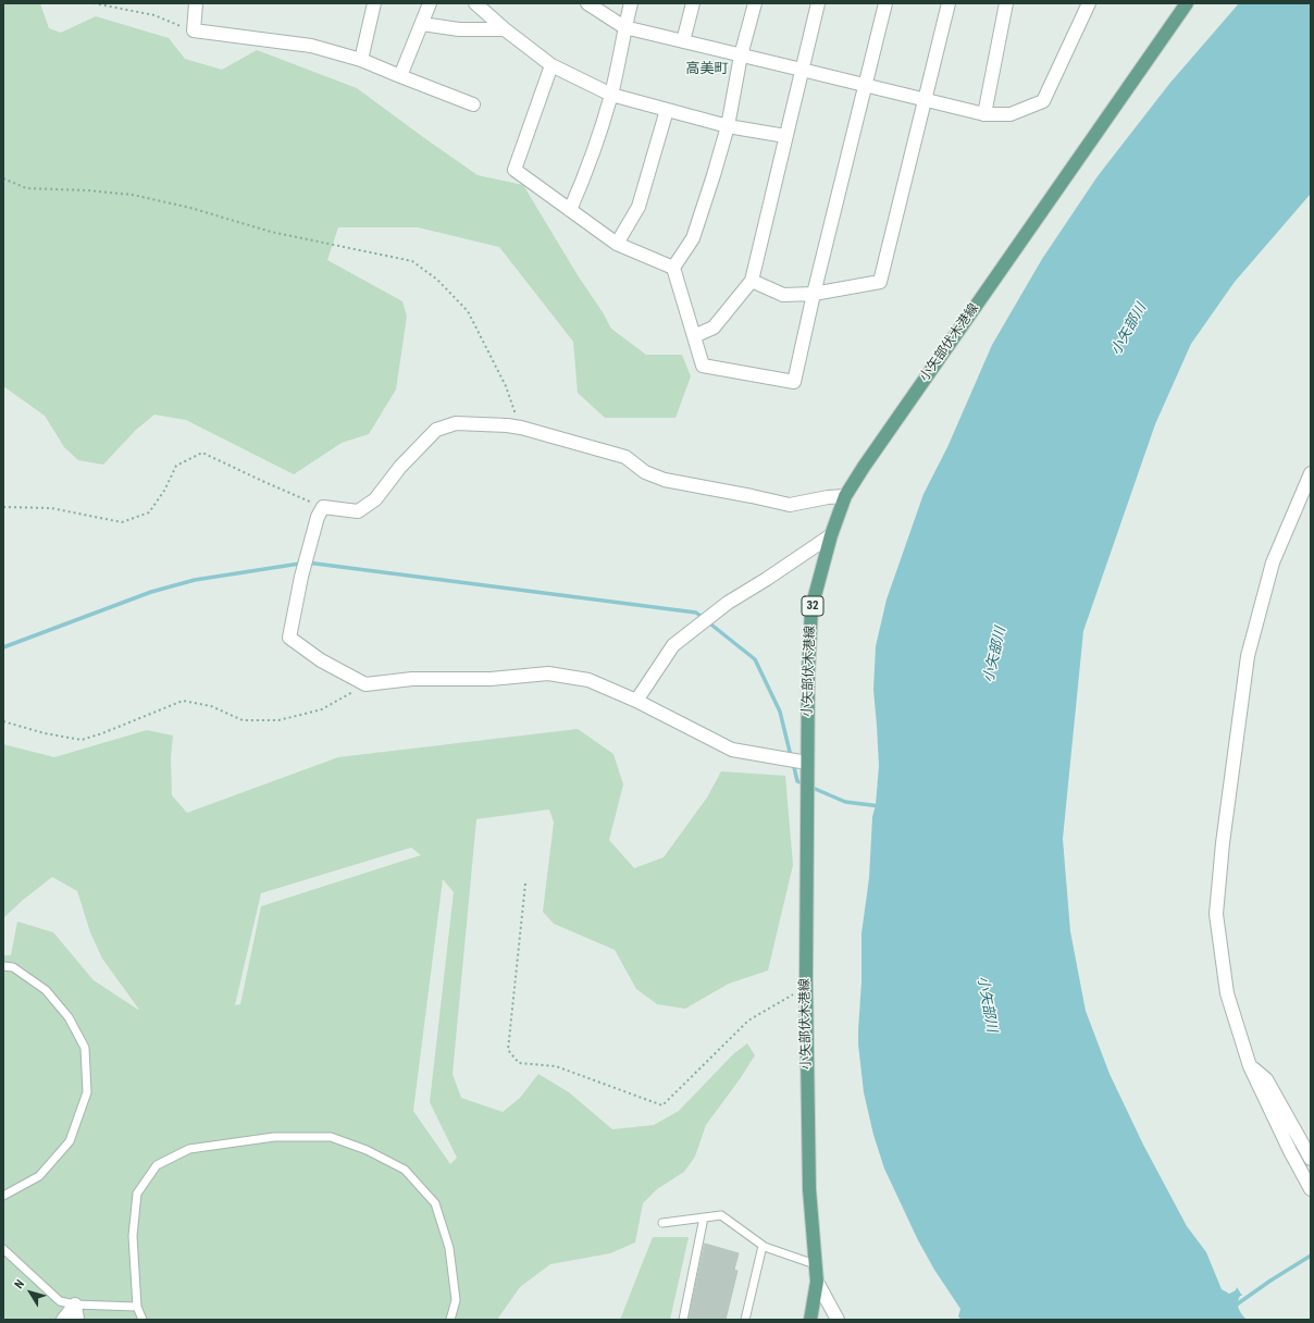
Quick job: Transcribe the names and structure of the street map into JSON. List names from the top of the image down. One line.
{"streets":{"main road":["小矢部伏木港線","32"]},"districts":["高美町"],"water":["小矢部川"],"north":"top left"}
